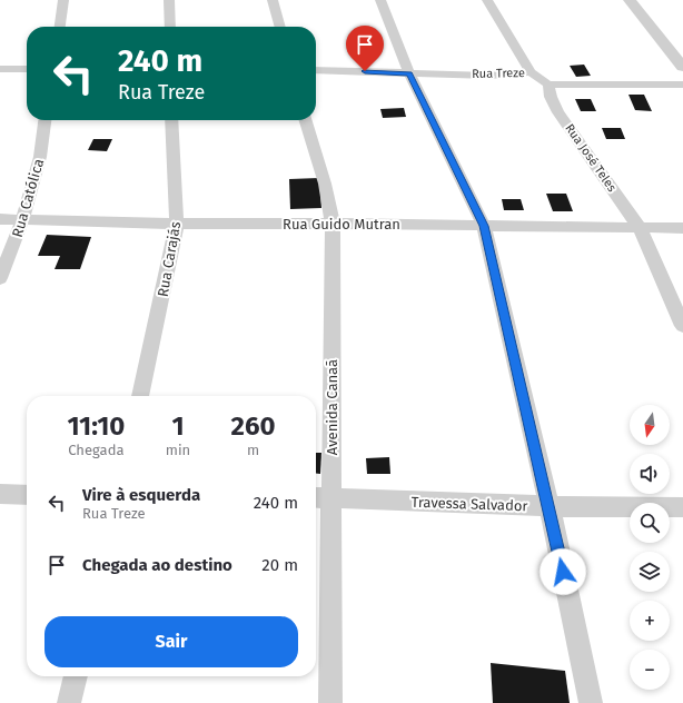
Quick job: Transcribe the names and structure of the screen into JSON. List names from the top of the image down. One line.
{"streets":{"street":["Rua Treze","Rua José Teles","Rua Católica","Rua Guido Mutran","Rua Carajás","Avenida Canaã","Travessa Salvador"]},"crossings":[["Rua Treze","Rua José Teles"],["Rua José Teles","Rua Guido Mutran"],["Rua Católica","Rua Guido Mutran"],["Rua Guido Mutran","Rua Carajás"],["Rua Guido Mutran","Avenida Canaã"],["Avenida Canaã","Travessa Salvador"]],"north":"bottom","page":{"turn":["240 m","Rua Treze"],"eta":["11:10","Chegada","1","min","260","m"],"map_buttons":["+","−"],"list":[{"name":"Vire à esquerda","note":"Rua Treze","value":"240 m"},{"name":"Chegada ao destino","value":"20 m"}],"buttons":"Sair"}}
